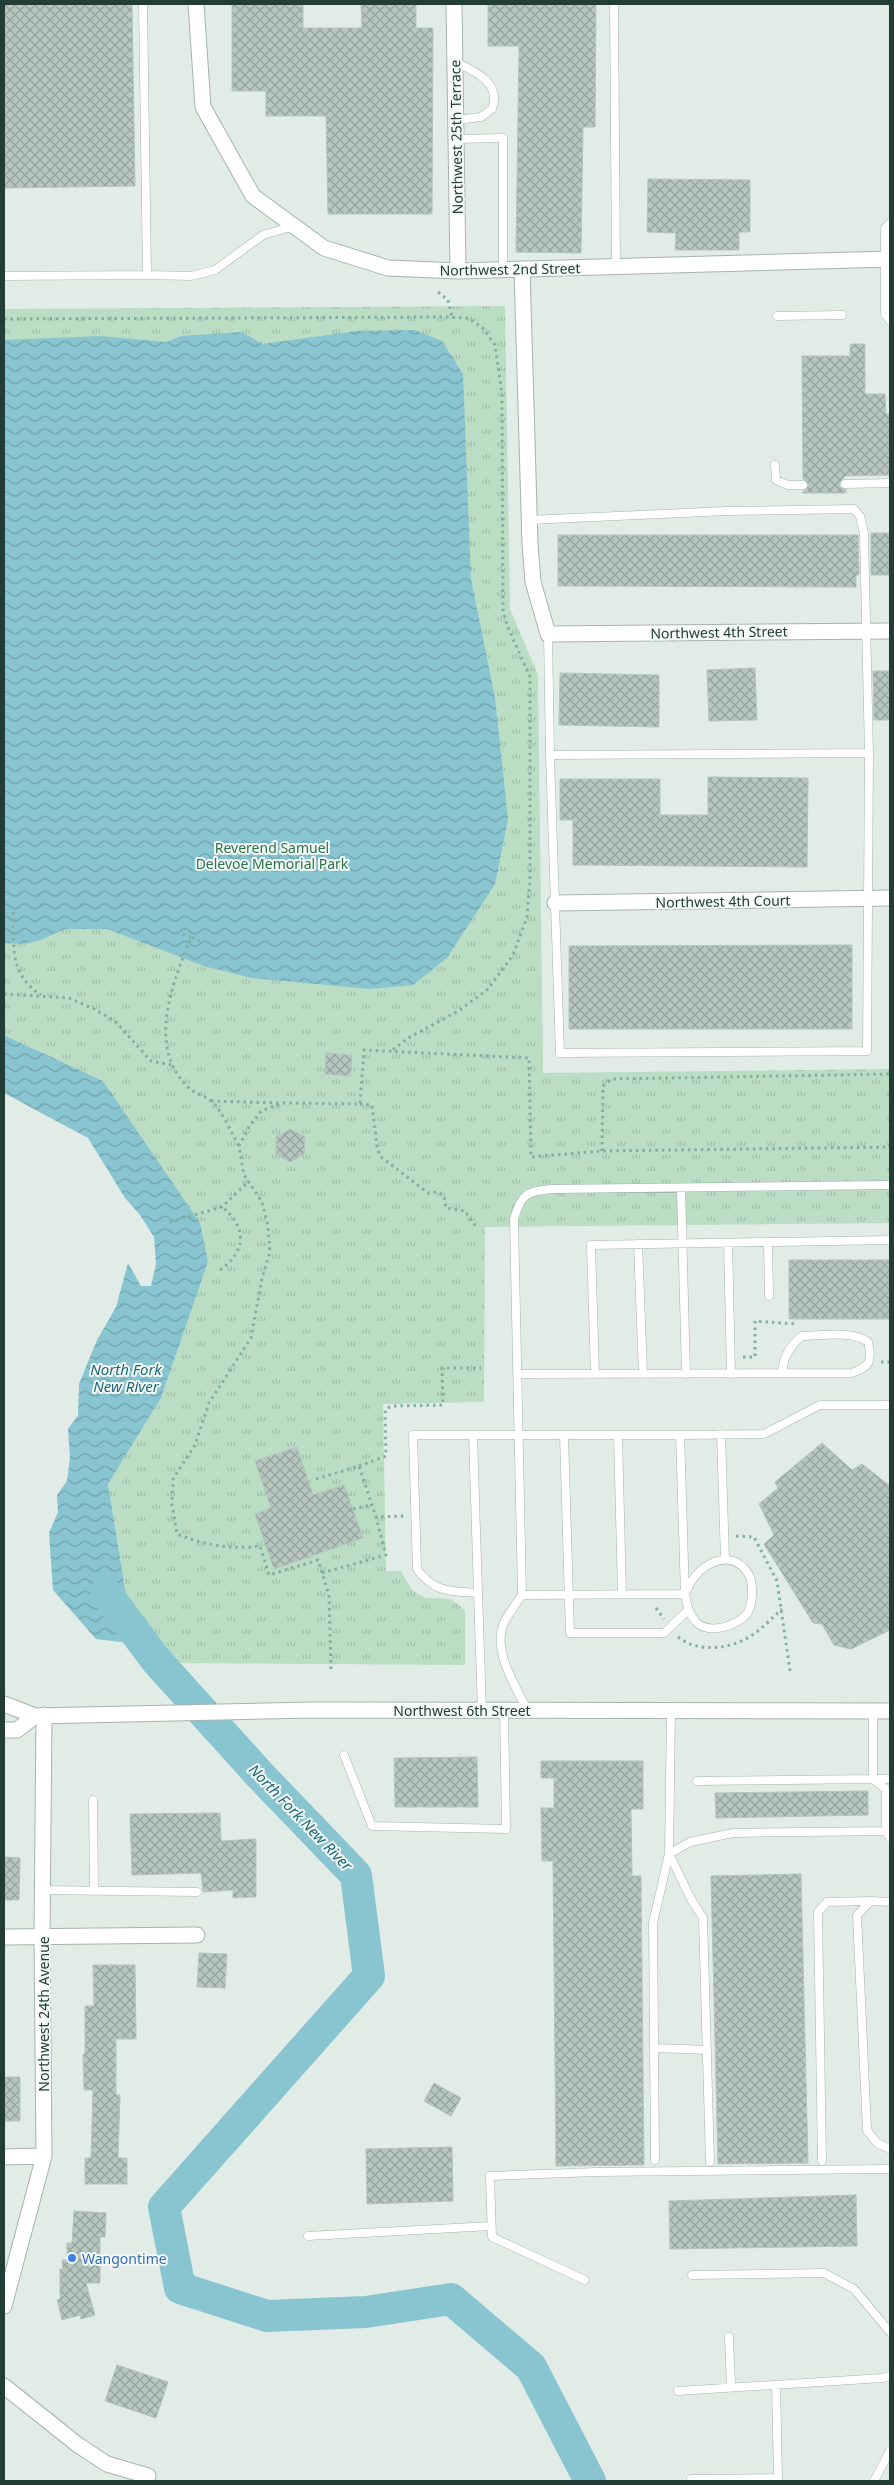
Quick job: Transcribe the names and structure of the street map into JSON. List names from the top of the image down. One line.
{"streets":{"street":["Northwest 25th Terrace","Northwest 2nd Street","Northwest 4th Street","Northwest 4th Court","Northwest 6th Street","Northwest 24th Avenue"]},"crossings":[["Northwest 25th Terrace","Northwest 2nd Street"],["Northwest 6th Street","Northwest 24th Avenue"]],"water":["North Fork New River"],"parks":["Reverend Samuel Delevoe Memorial Park"],"places":["Wangontime"]}
